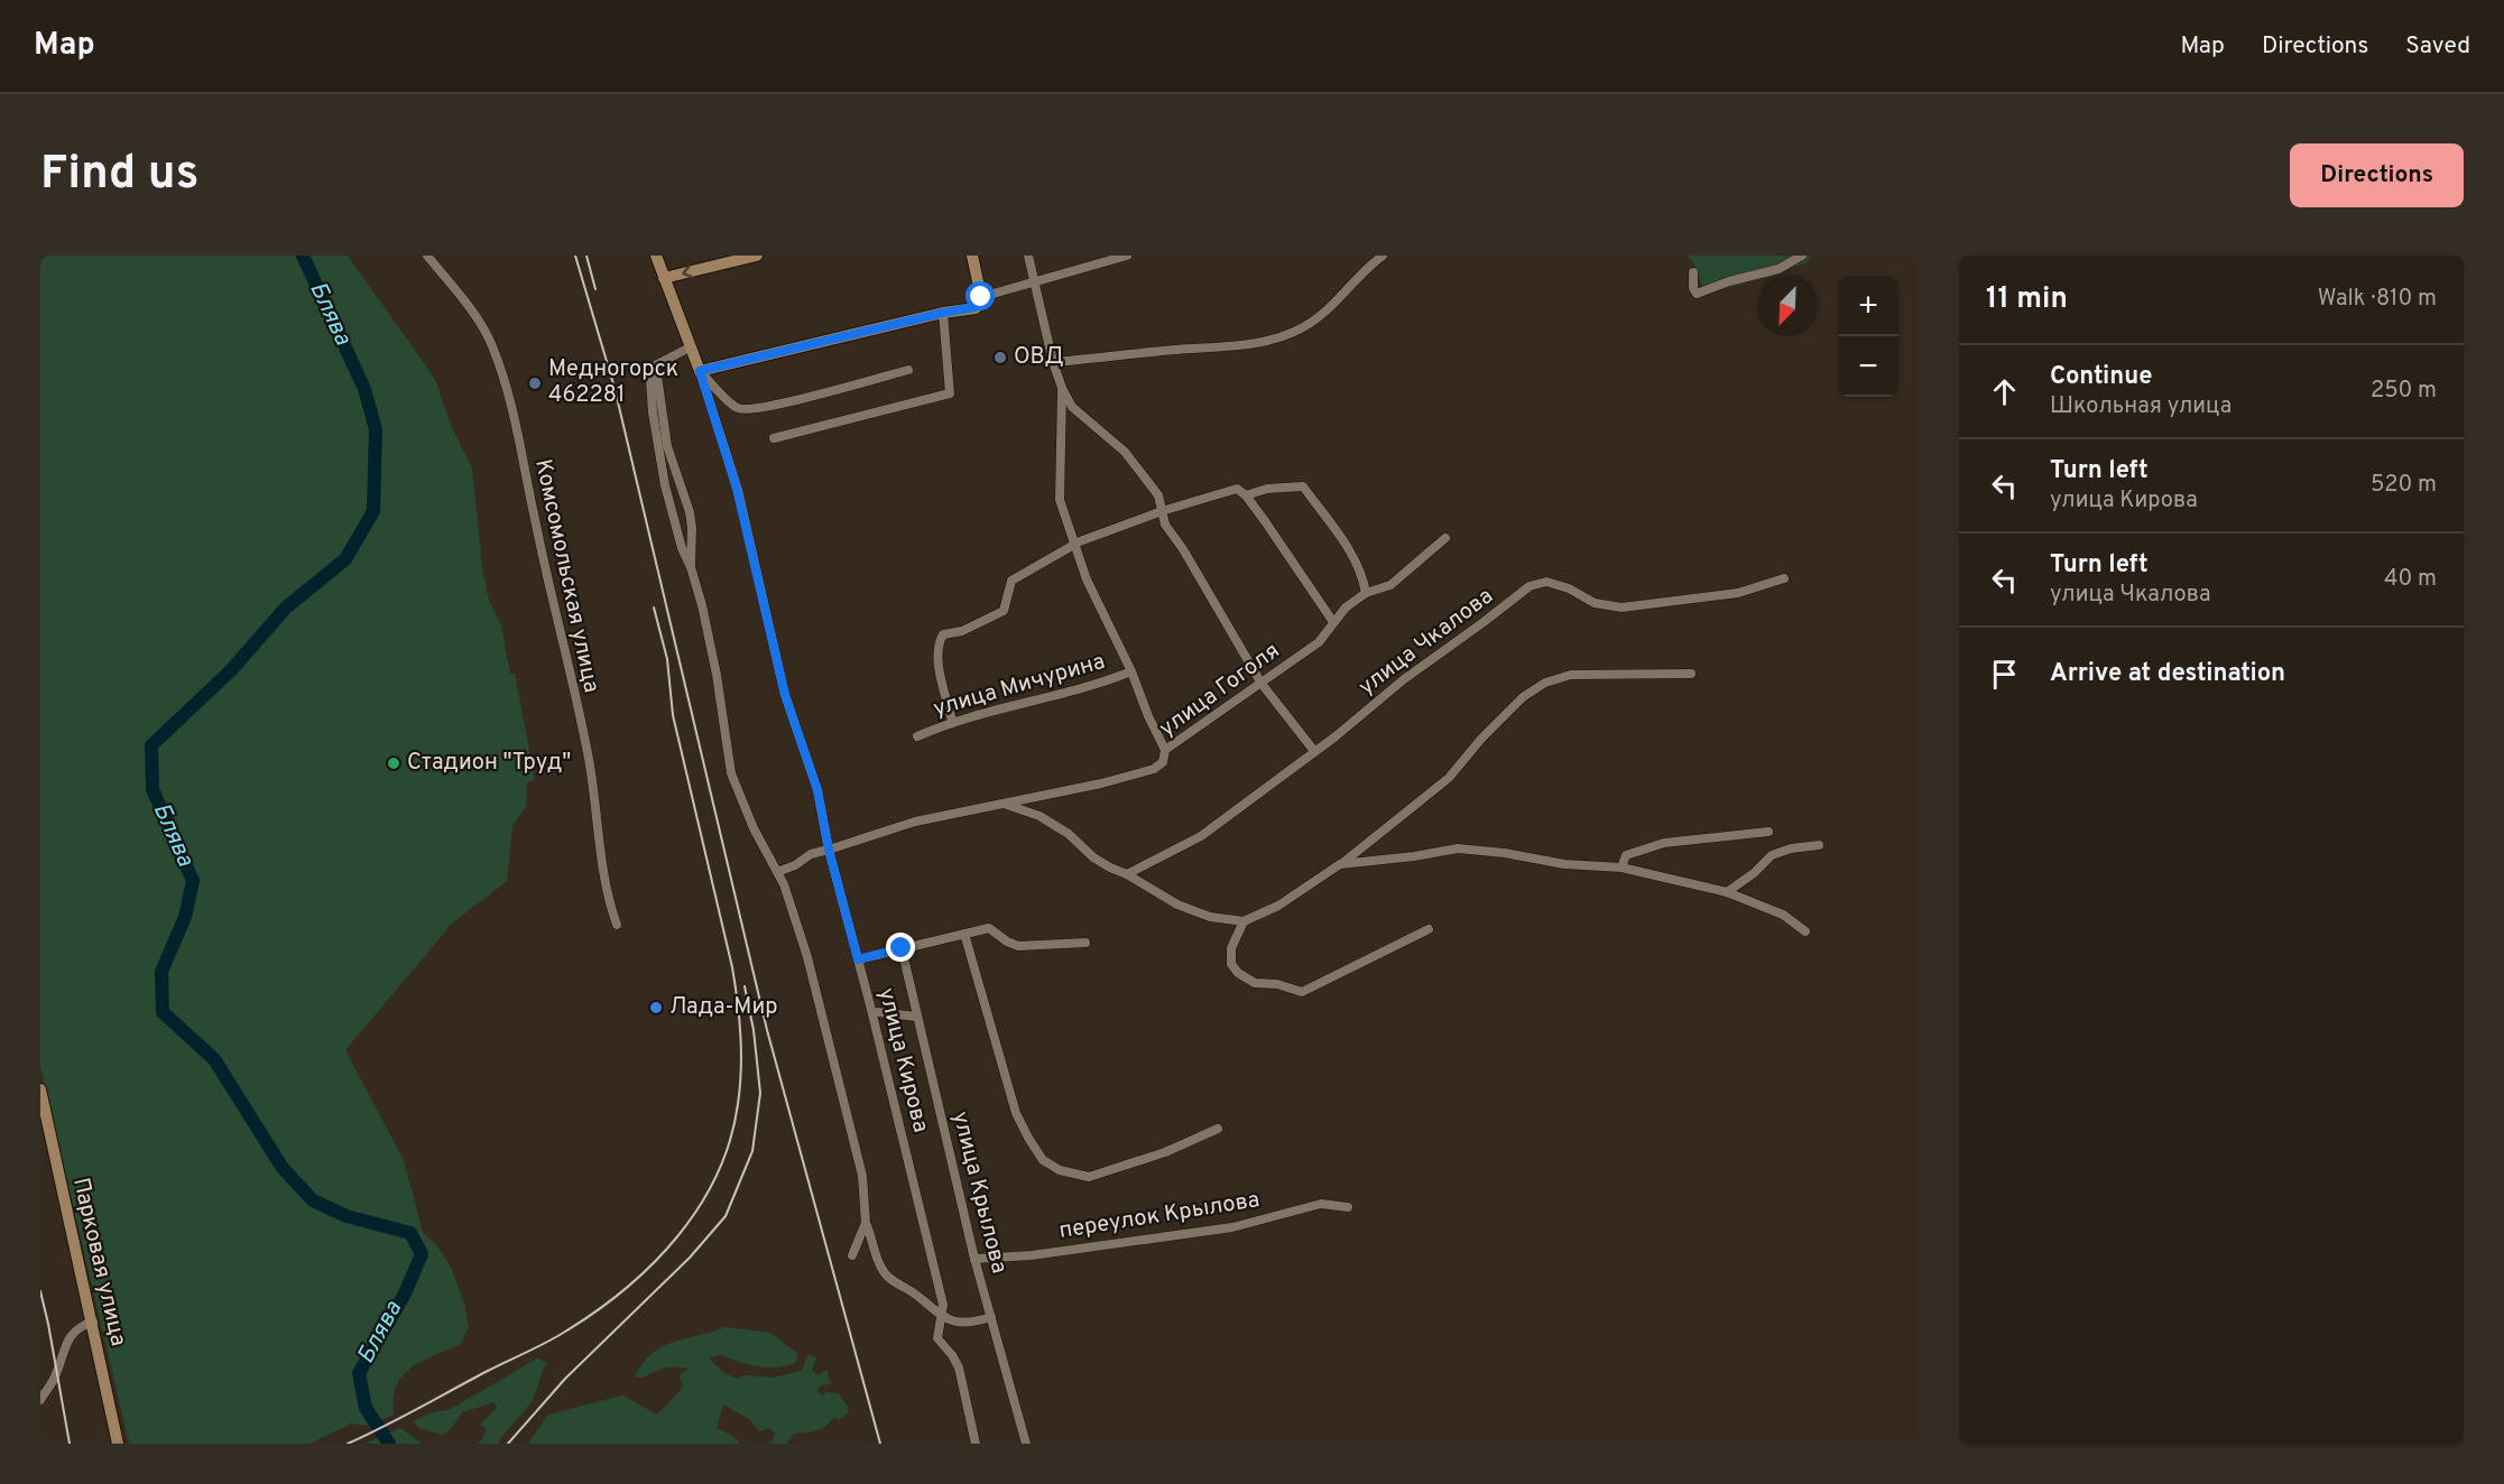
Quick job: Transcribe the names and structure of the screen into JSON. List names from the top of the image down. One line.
{"streets":{"street":["Комсомольская улица","улица Чкалова","улица Мичурина","улица Гоголя","улица Кирова","улица Крылова","переулок Крылова","Парковая улица"]},"crossings":[["улица Мичурина","улица Гоголя"],["улица Гоголя","улица Кирова"],["улица Крылова","переулок Крылова"]],"water":["Блява"],"places":["ОВД","Медногорск 462281","Стадион \"Труд\"","Лада-Мир"],"north":"bottom left","page":{"header":"Map","nav":["Map","Directions","Saved"],"buttons":"Directions","title":"Find us","heading":["11 min","Walk · 810 m"],"map_buttons":["+","−"],"list":[["Continue","Школьная улица","250 m"],["Turn left","улица Кирова","520 m"],["Turn left","улица Чкалова","40 m"],"Arrive at destination"]}}
